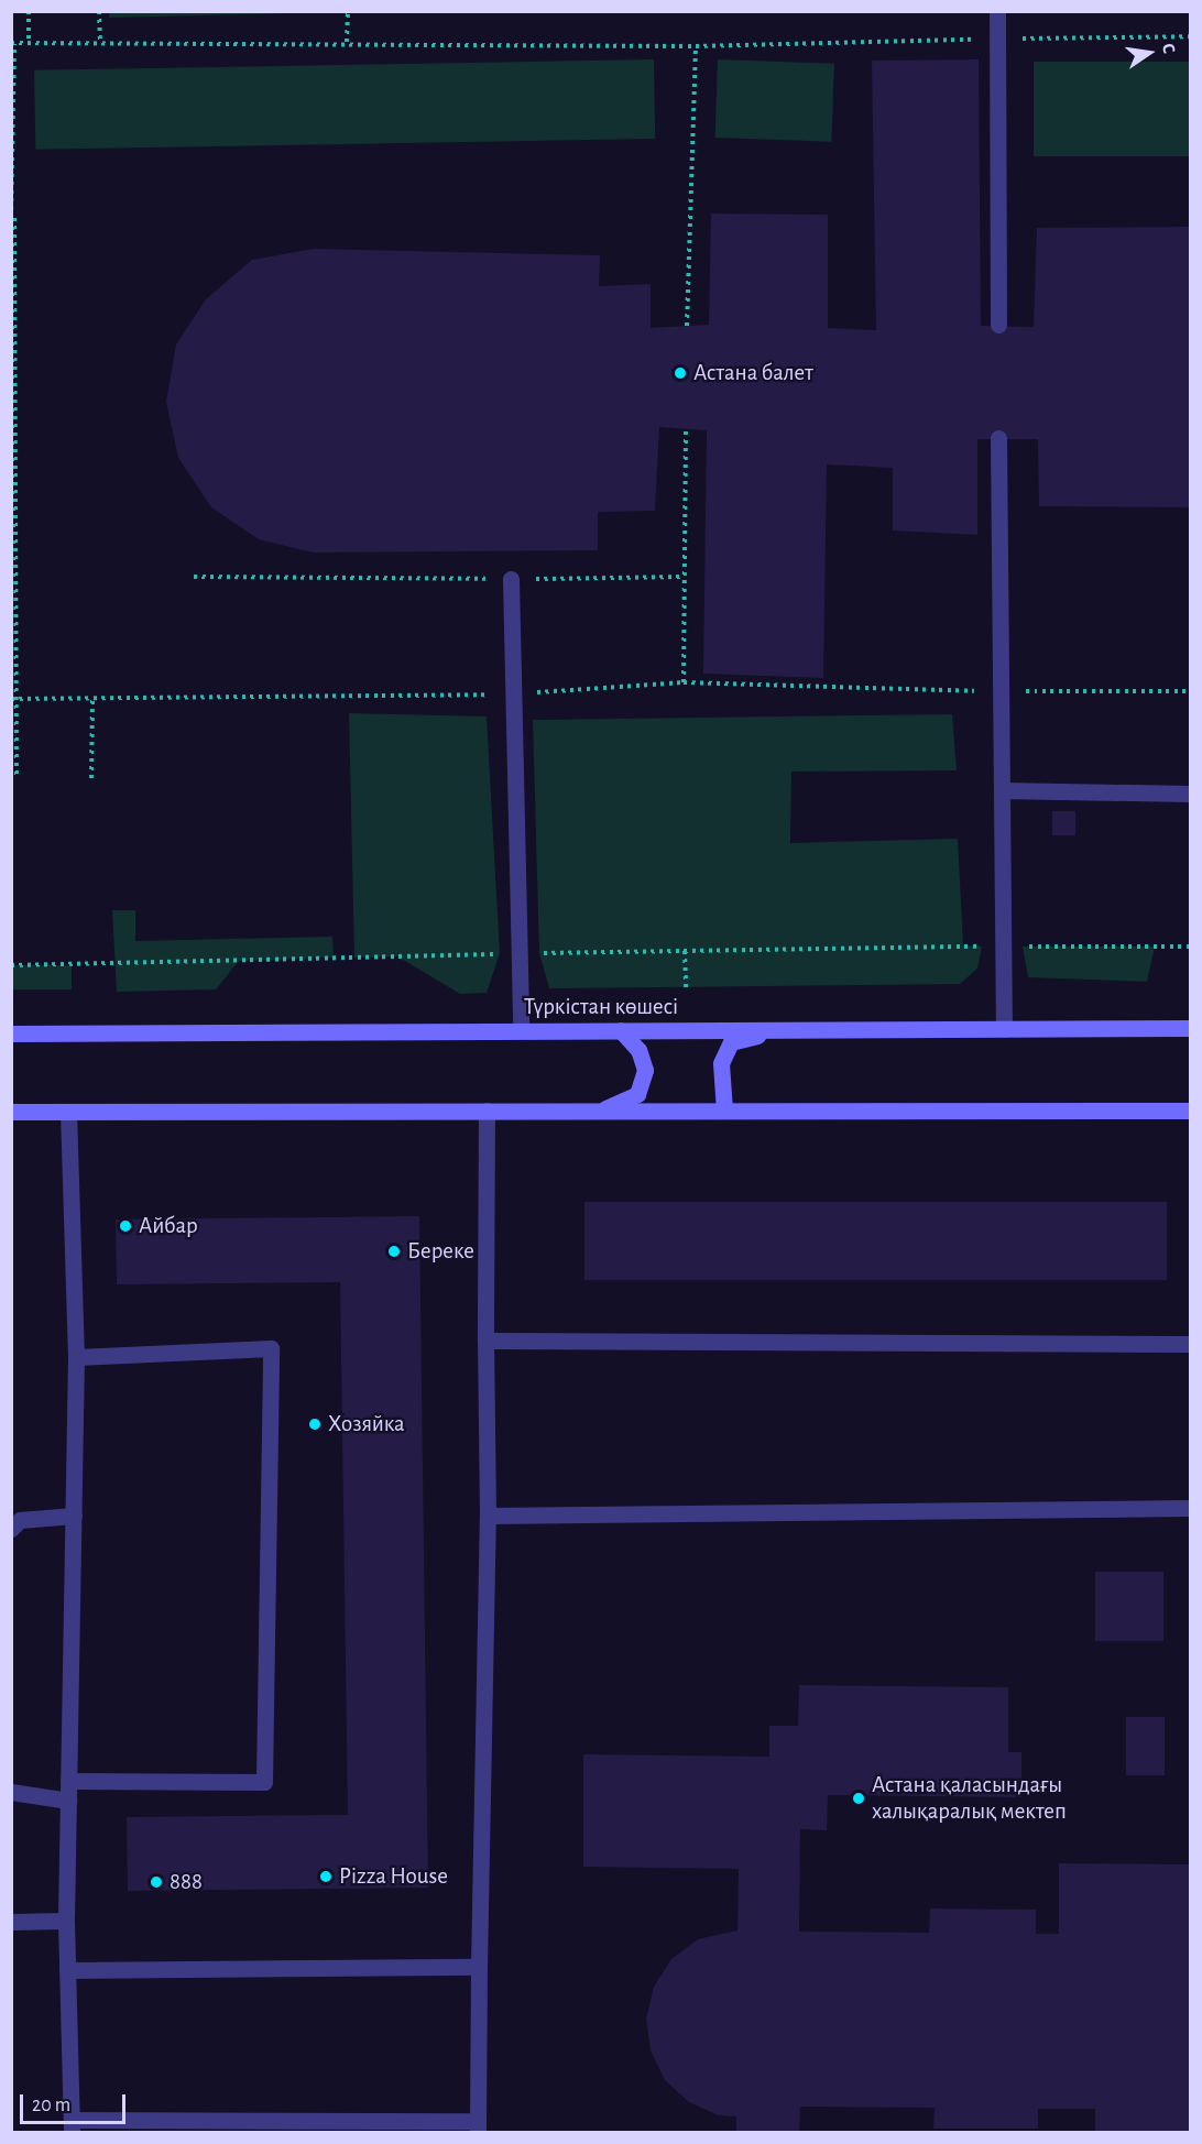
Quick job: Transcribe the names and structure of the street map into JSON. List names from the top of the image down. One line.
{"streets":{"main road":["Түркістан көшесі"]},"places":["Астана балет","Айбар","Береке","Хозяйка","Астана қаласындағы халықаралық мектеп","Pizza House","888"],"scale_bar":"20 m","north":"right"}
